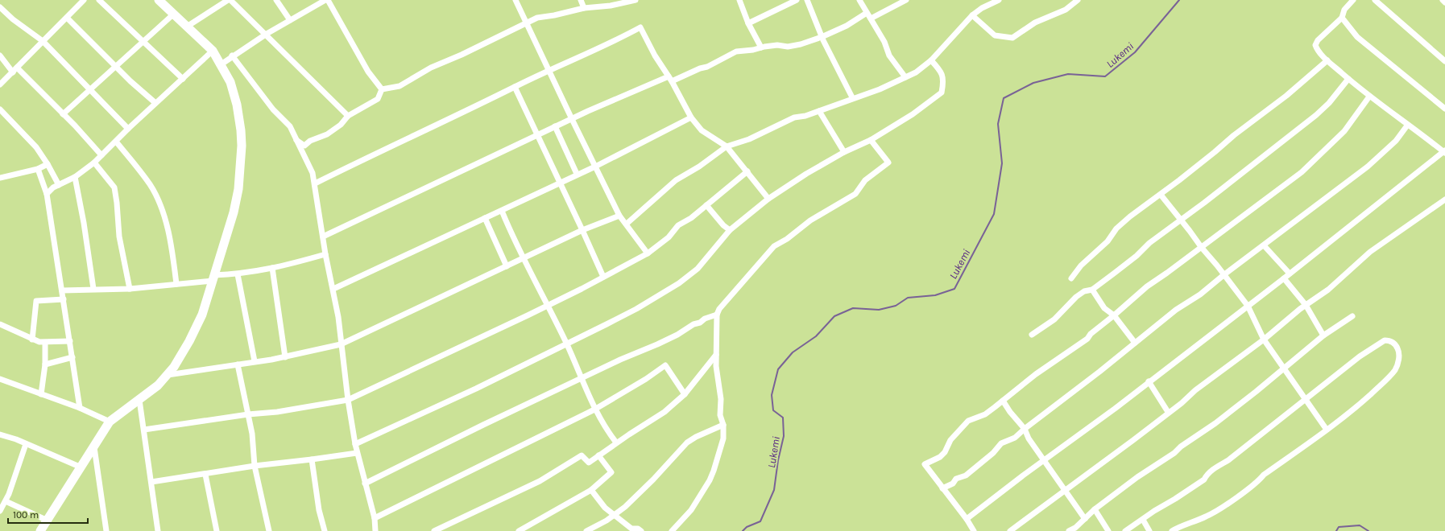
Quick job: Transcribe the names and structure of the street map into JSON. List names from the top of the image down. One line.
{"water":["Lukemi"],"scale_bar":"100 m"}
